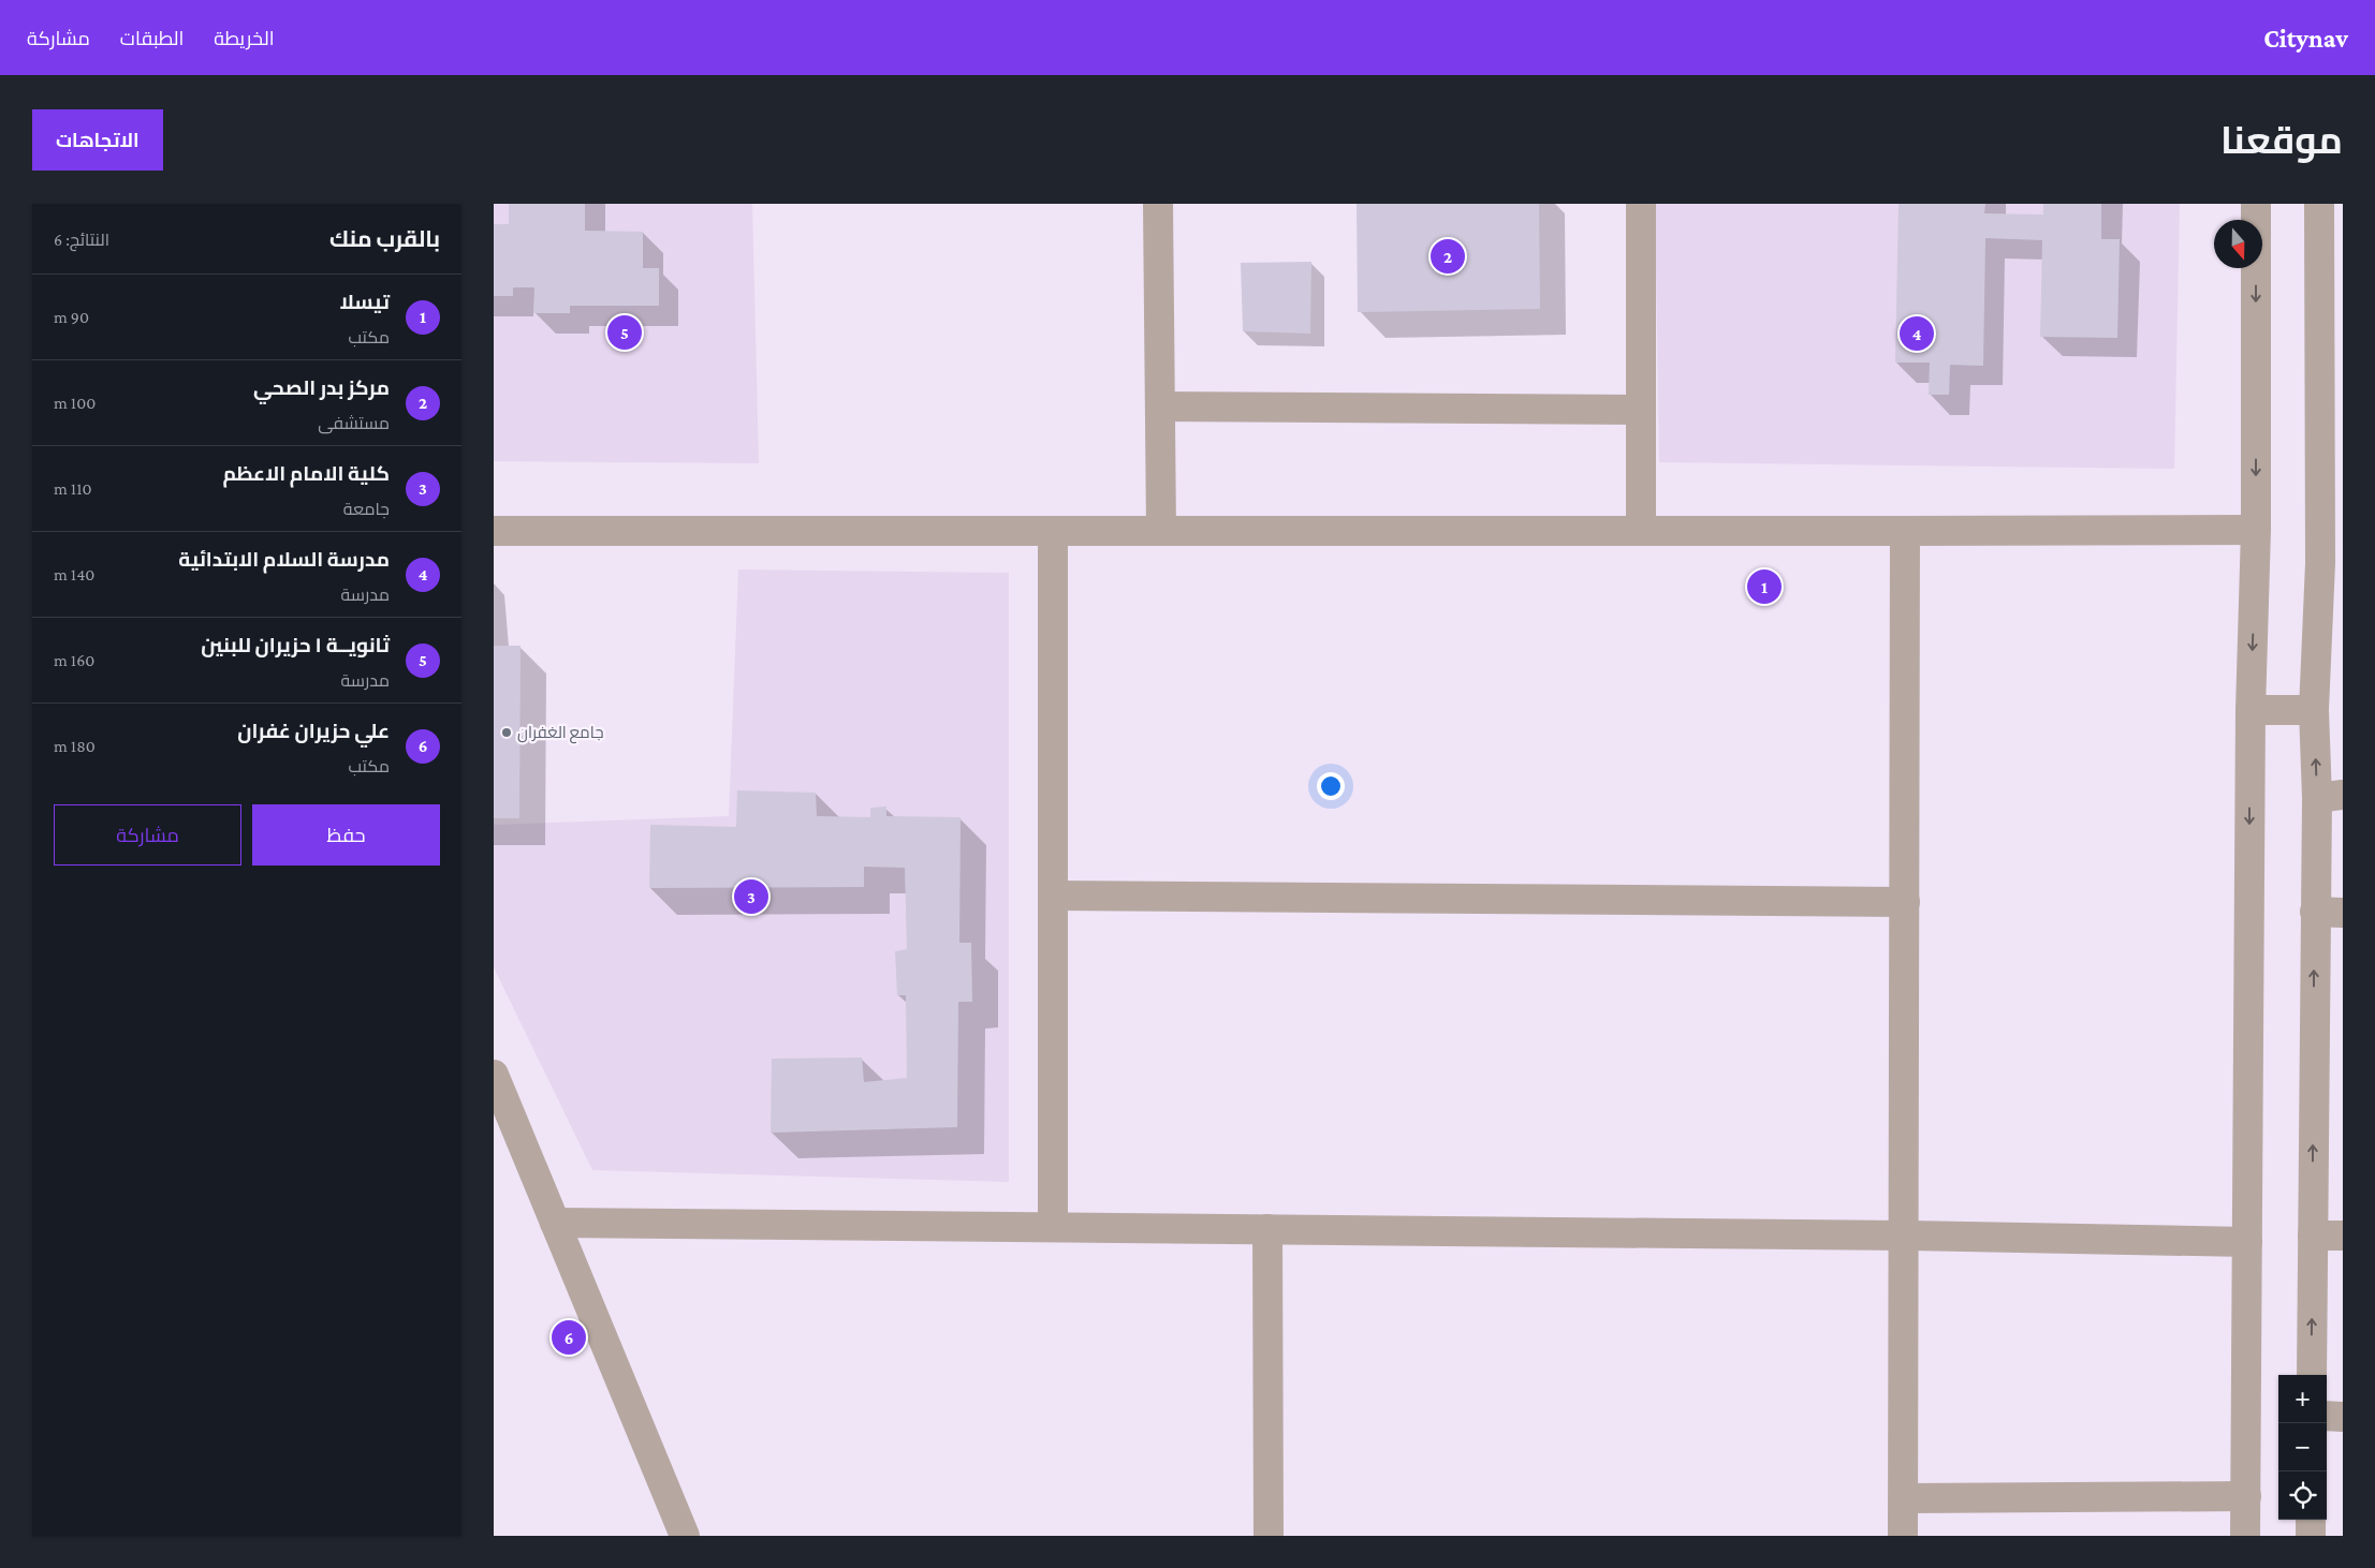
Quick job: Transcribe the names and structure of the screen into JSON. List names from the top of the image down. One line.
{"places":["جامع الغفران"],"north":"bottom","page":{"header":"Citynav","nav":["الخريطة","الطبقات","مشاركة"],"title":"موقعنا","buttons":["الاتجاهات",["حفظ","مشاركة"]],"heading":["بالقرب منك","النتائج: 6"],"pins":["2","5","4","1","3","6"],"list":[{"mark":"1","name":"تيسلا","note":"مكتب","value":"90 m"},{"mark":"2","name":"مركز بدر الصحي","note":"مستشفى","value":"100 m"},{"mark":"3","name":"كلية الامام الاعظم","note":"جامعة","value":"110 m"},{"mark":"4","name":"مدرسة السلام الابتدائية","note":"مدرسة","value":"140 m"},{"mark":"5","name":"ثانويــة ١ حزيران للبنين","note":"مدرسة","value":"160 m"},{"mark":"6","name":"علي حزيران غفران","note":"مكتب","value":"180 m"}],"map_buttons":["+","−"]}}
